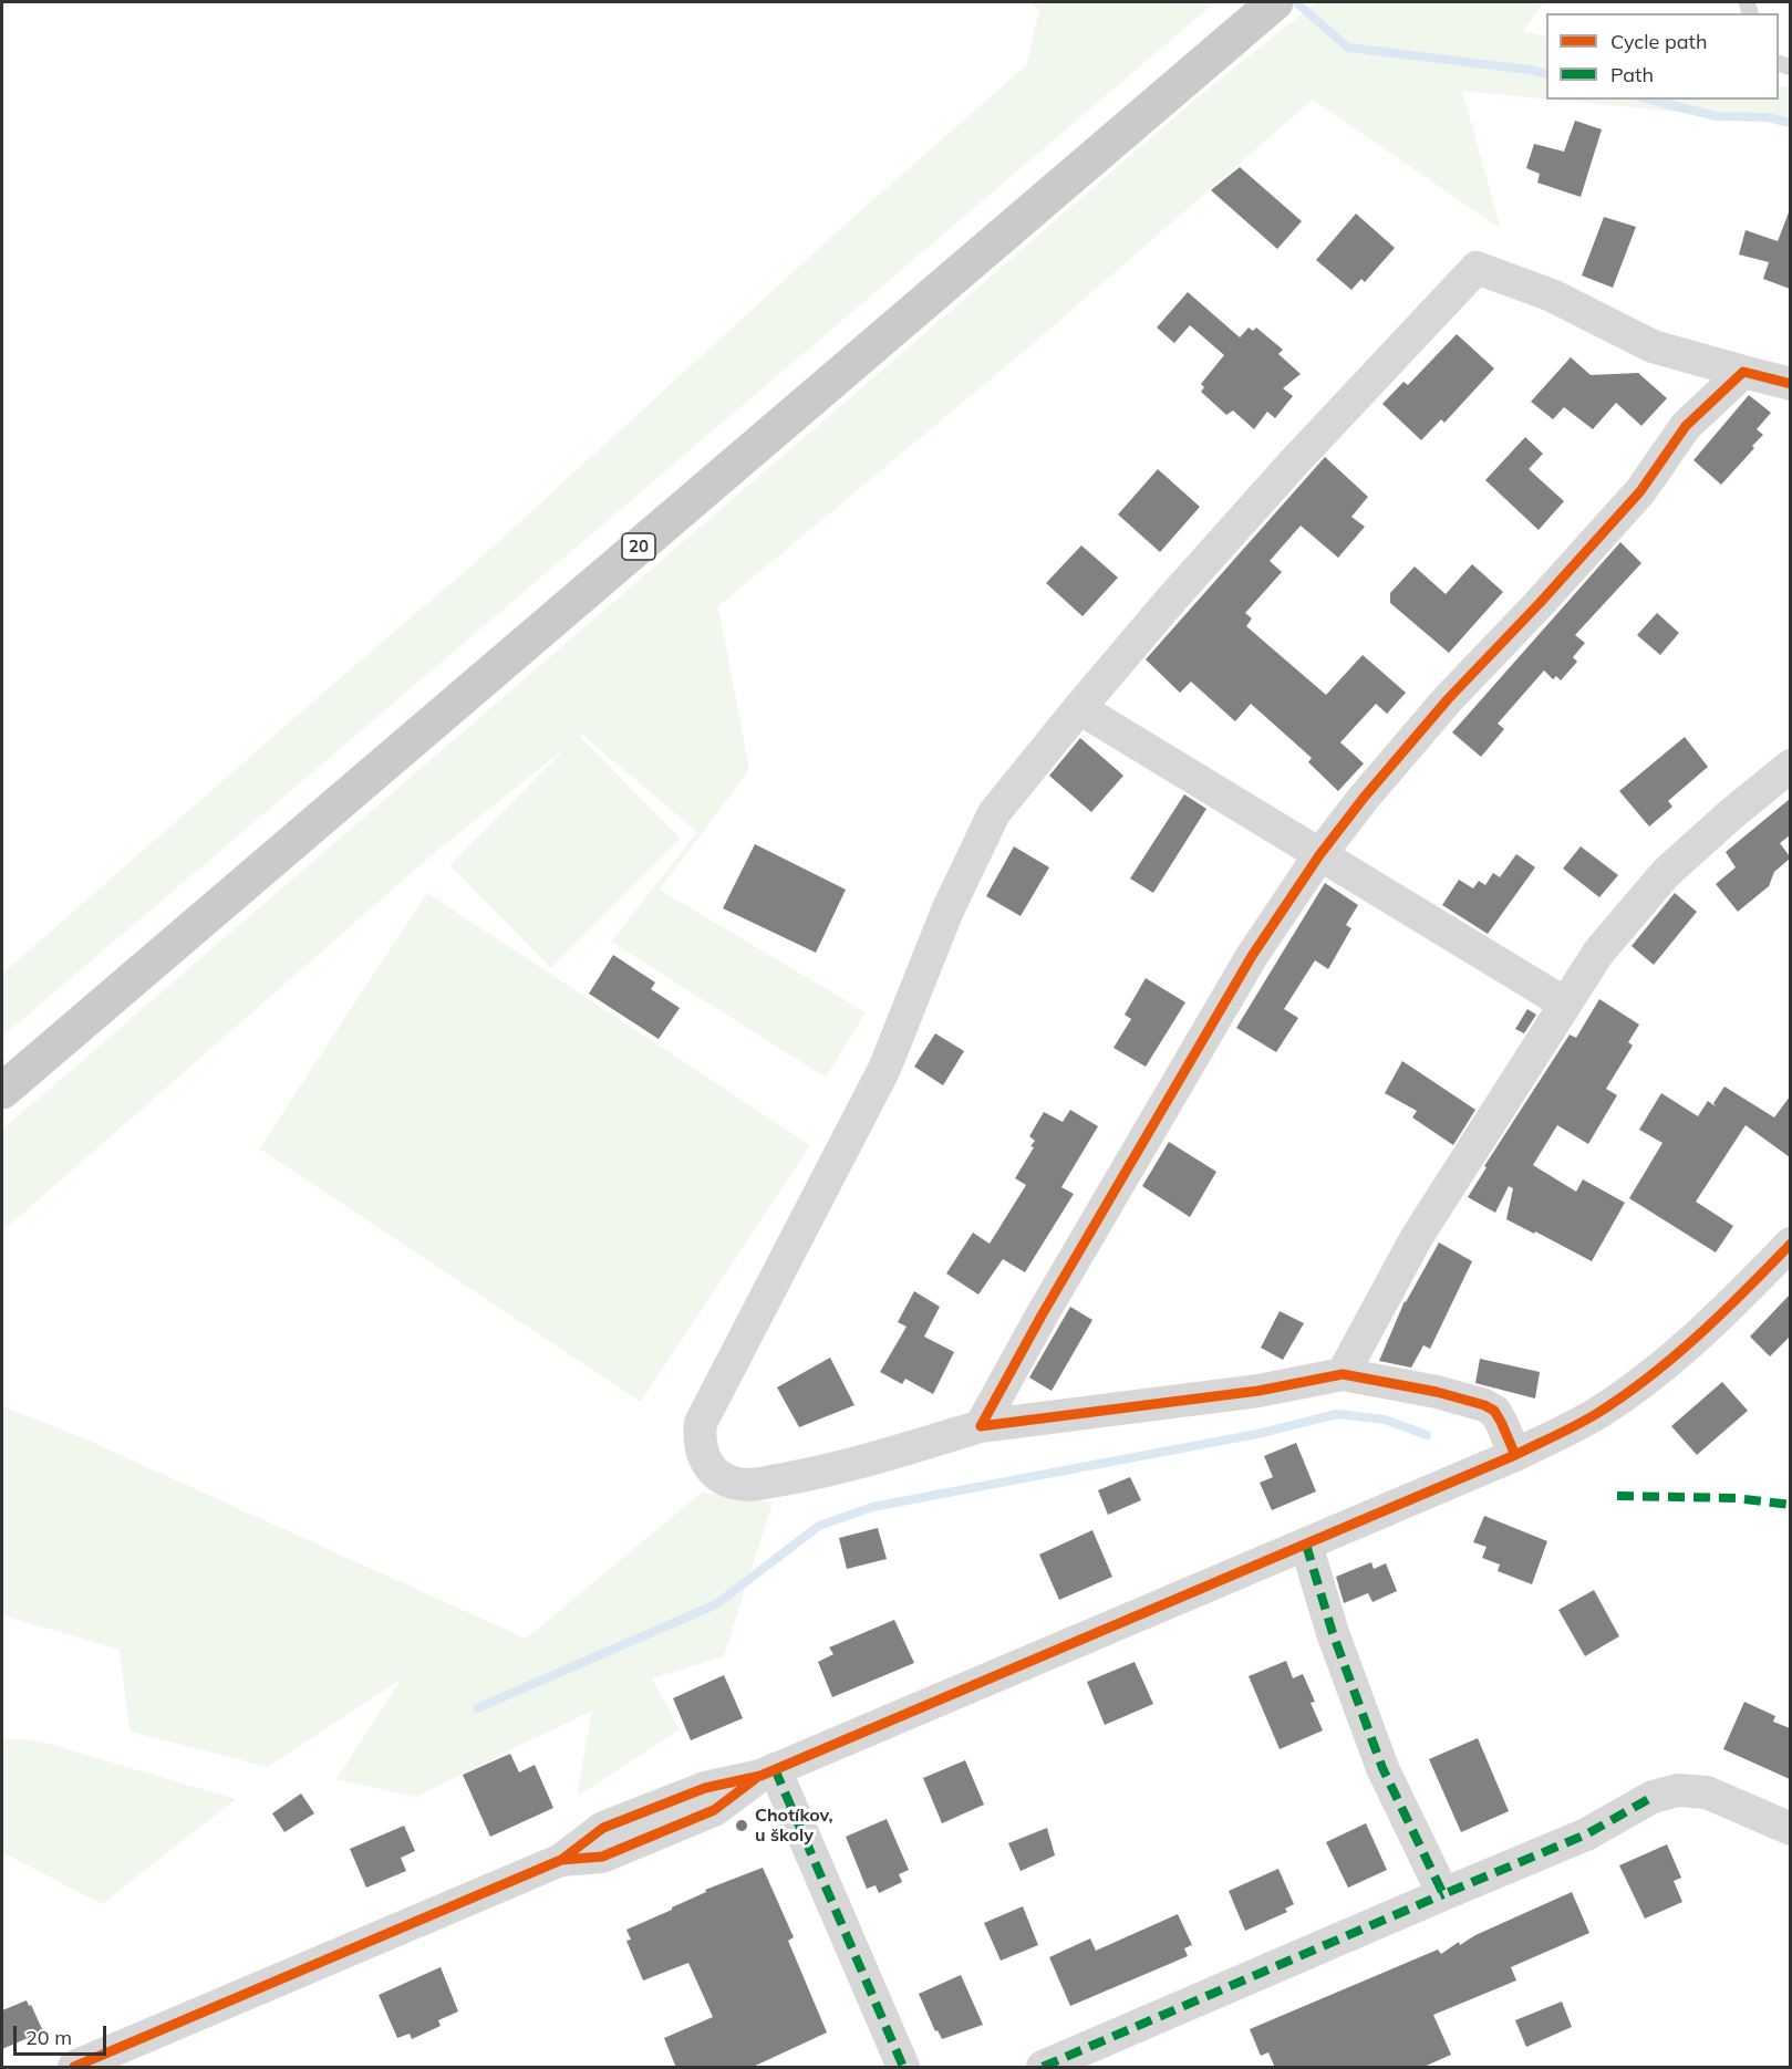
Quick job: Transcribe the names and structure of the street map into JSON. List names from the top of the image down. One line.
{"streets":{"main road":["20"]},"places":["Chotíkov, u školy"],"legend":["Cycle path","Path"],"scale_bar":"20 m"}
